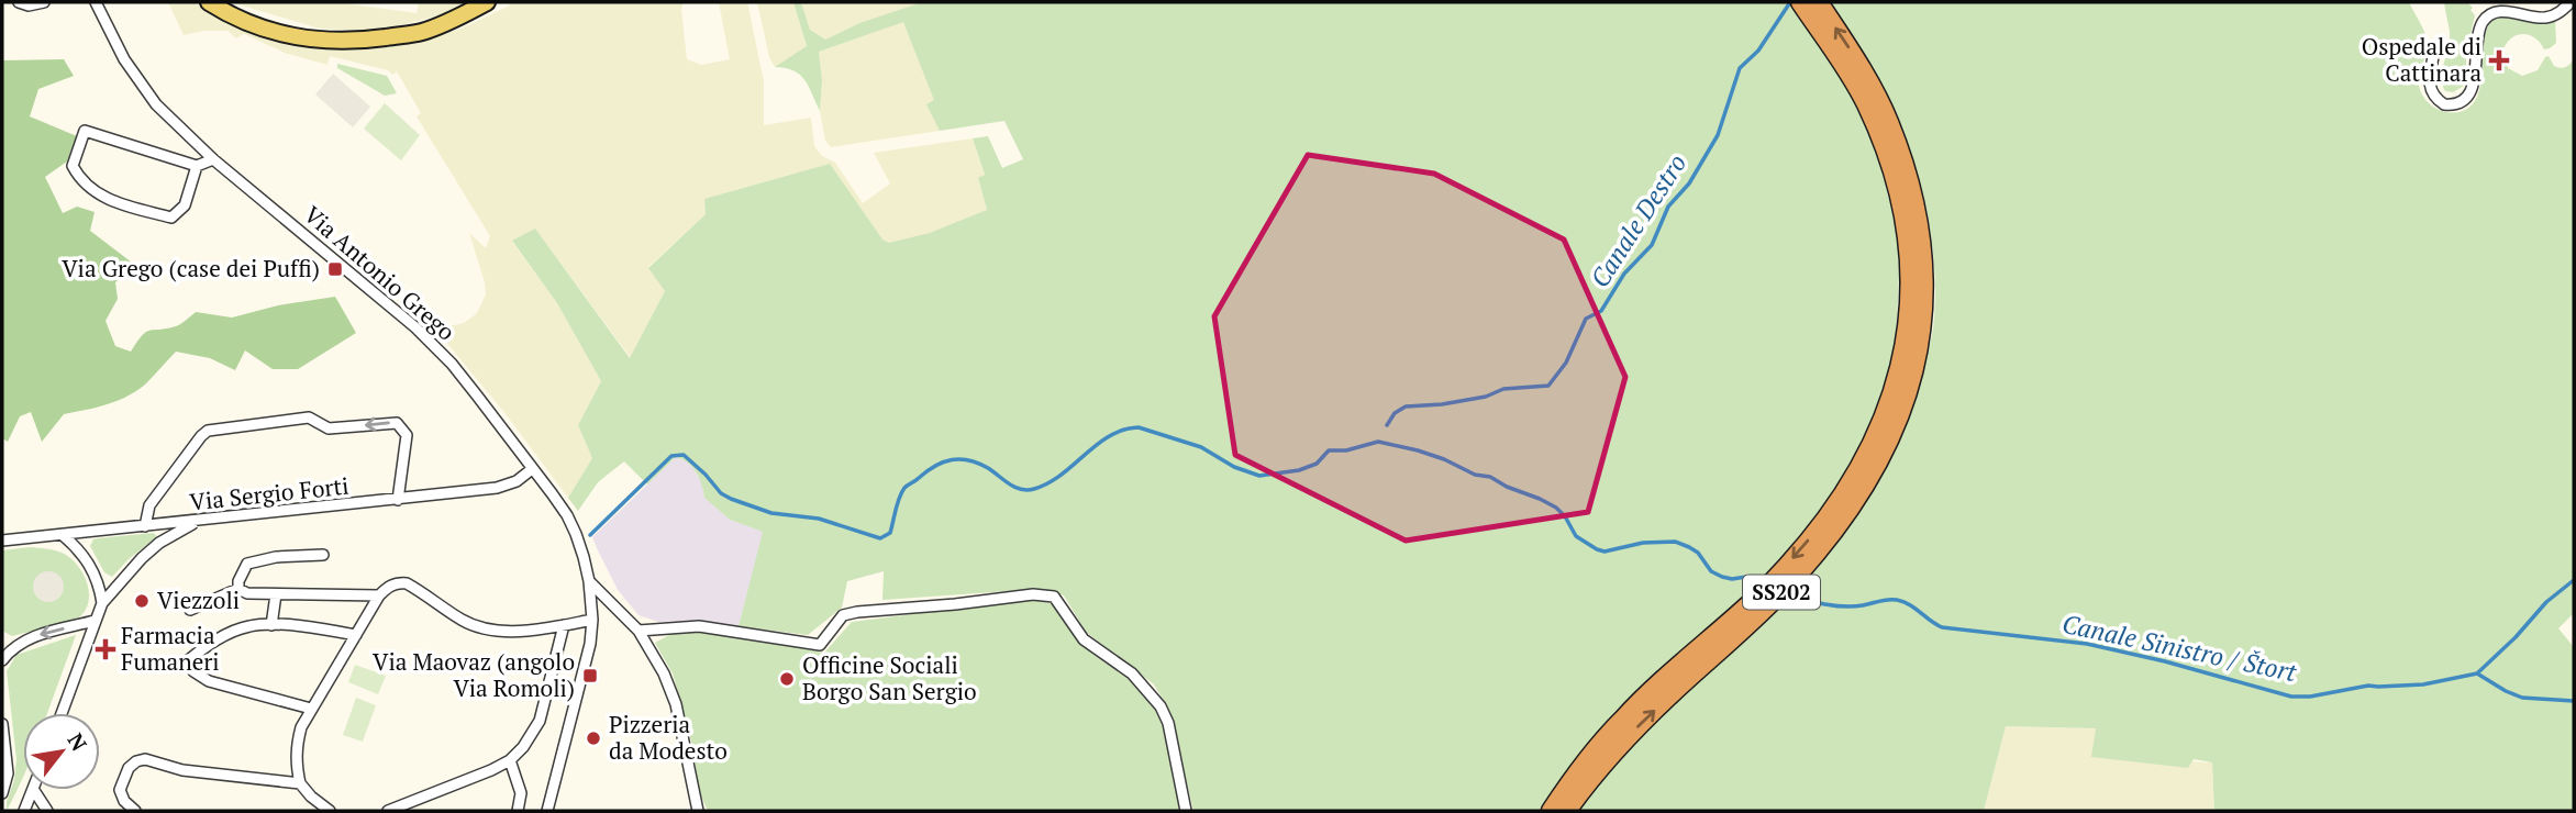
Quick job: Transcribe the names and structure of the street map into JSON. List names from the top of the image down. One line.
{"streets":{"highway":["SS202"],"street":["Via Antonio Grego","Via Sergio Forti"]},"crossings":[["Via Antonio Grego","Via Sergio Forti"]],"water":["Canale Destro","Canale Sinistro / Štort"],"places":{"health":["Ospedale di Cattinara","Farmacia Fumaneri"],"transit":["Via Grego (case dei Puffi)","Via Maovaz (angolo Via Romoli)"],"other":["Viezzoli","Officine Sociali Borgo San Sergio","Pizzeria da Modesto"]},"north":"top right"}
